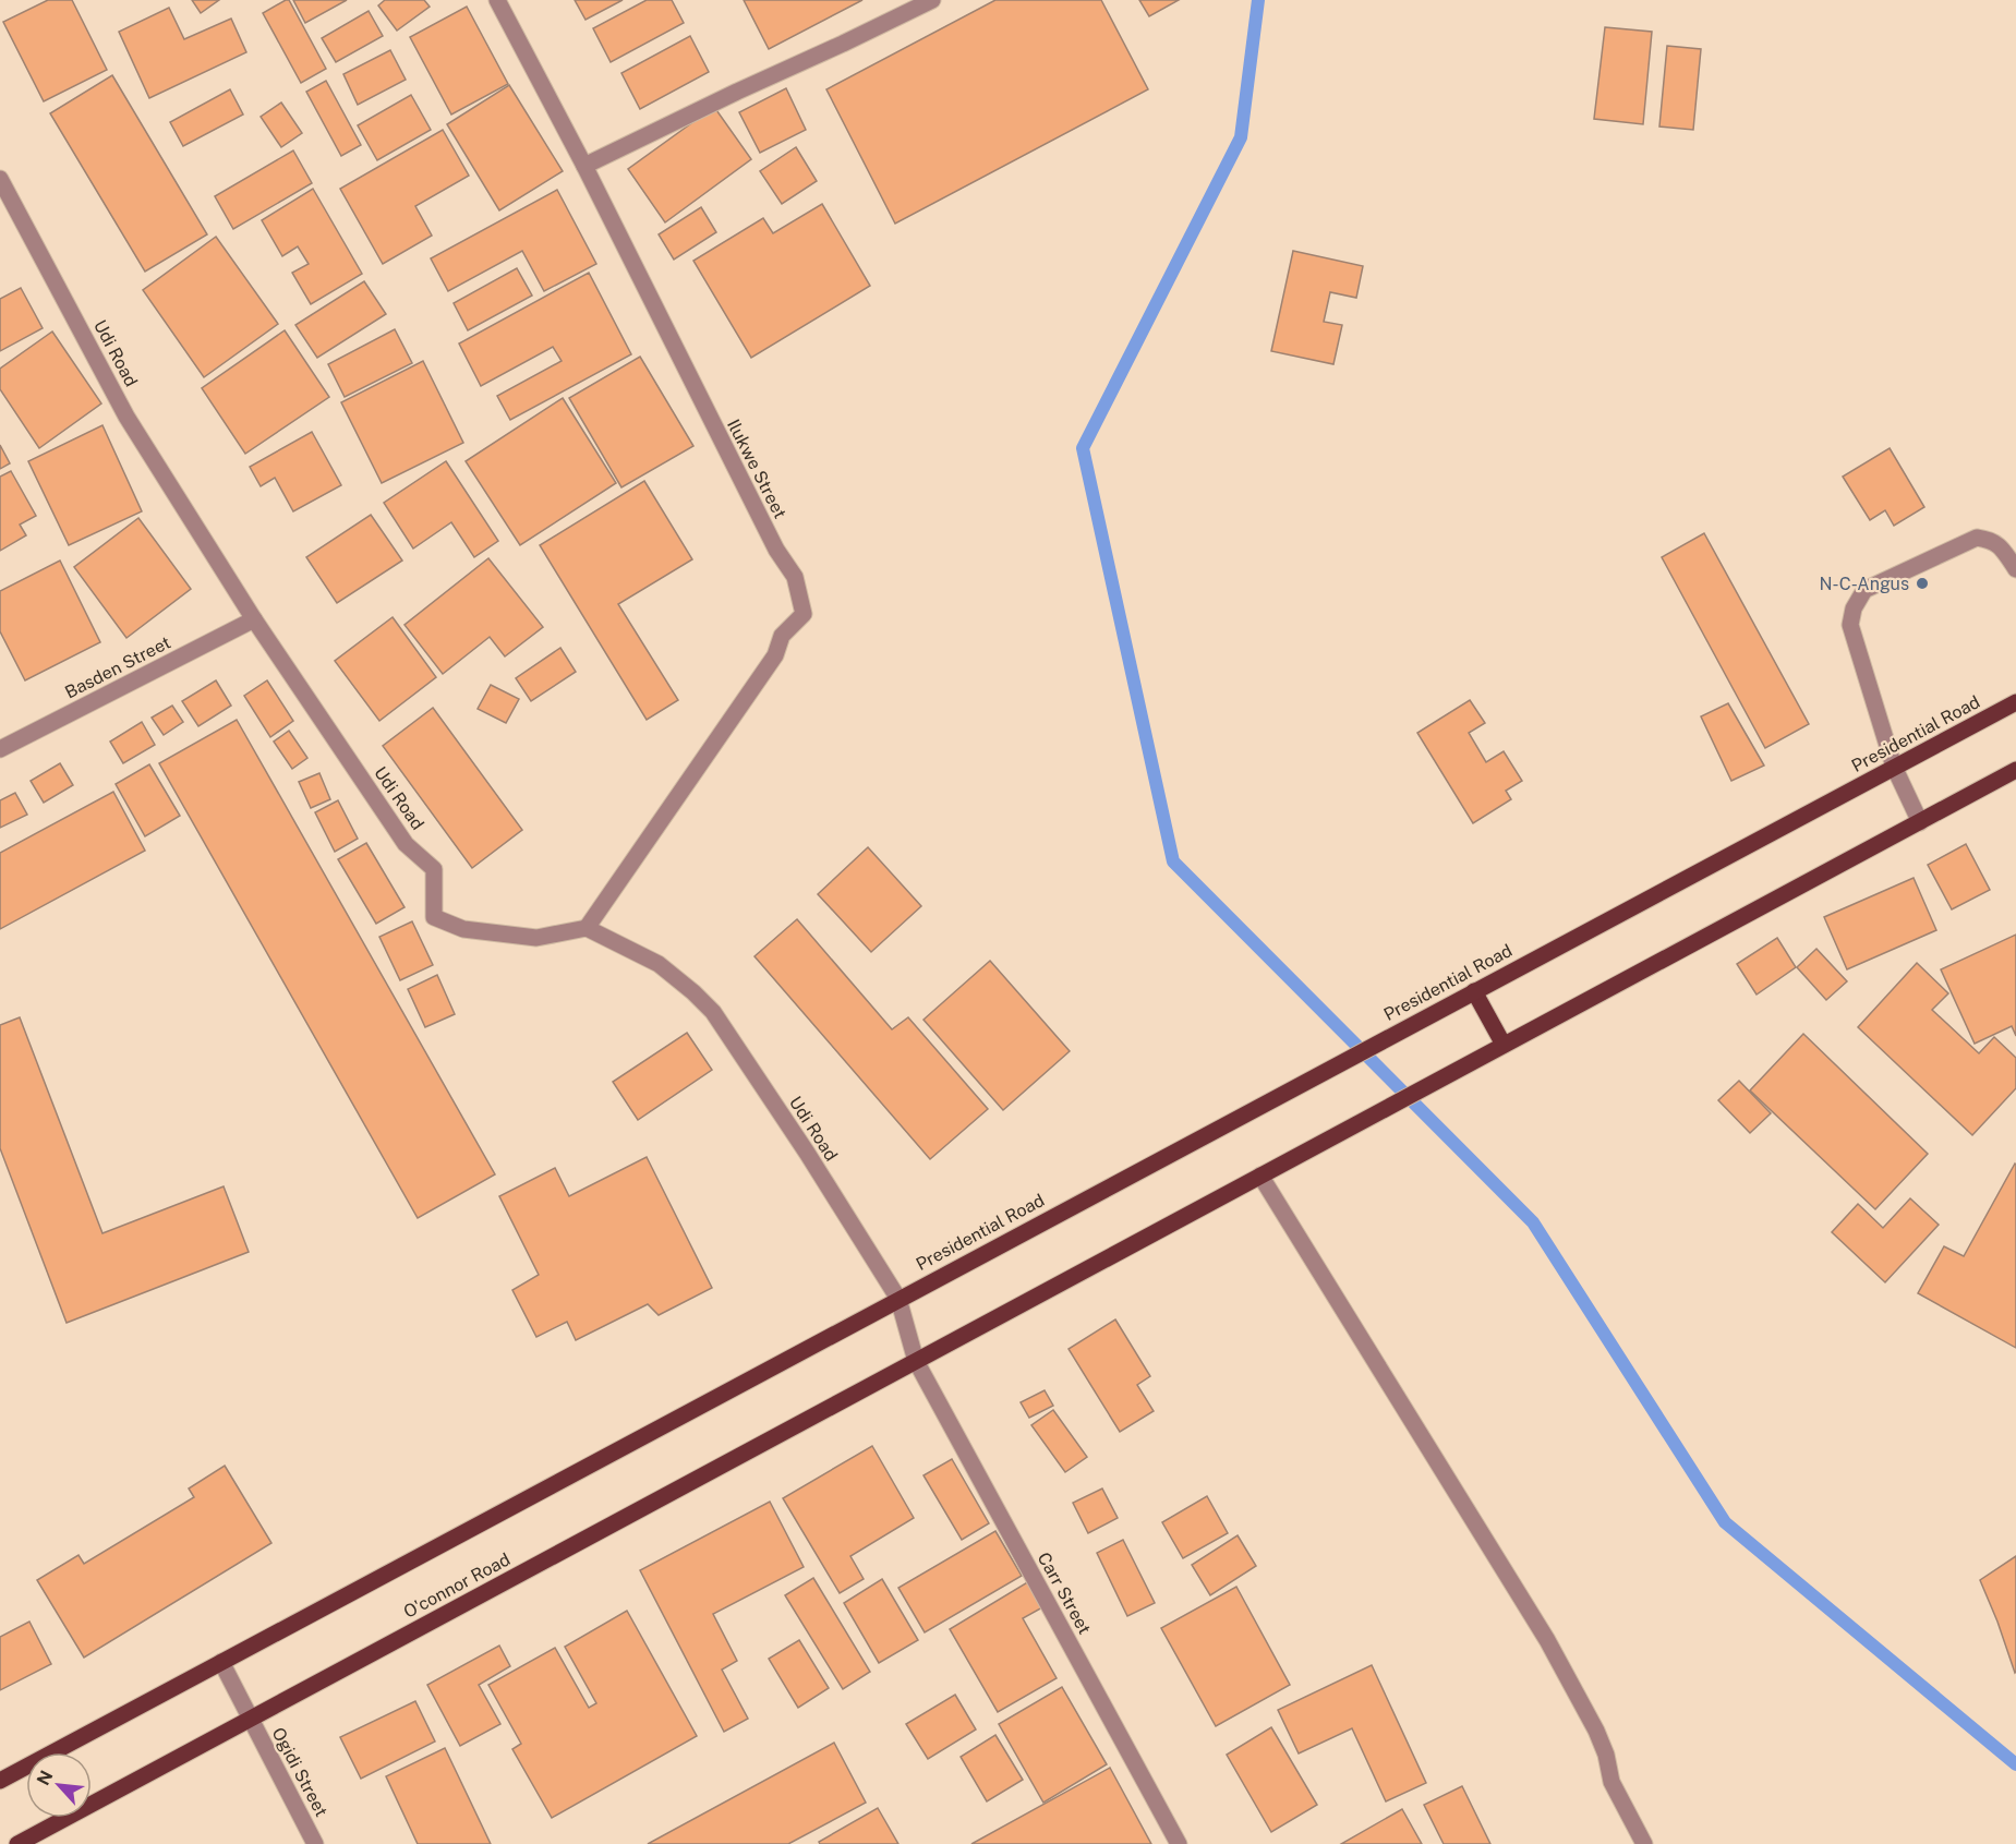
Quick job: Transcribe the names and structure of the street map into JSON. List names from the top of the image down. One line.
{"streets":{"main road":["Presidential Road","O'connor Road"],"street":["Udi Road","Ilukwe Street","Basden Street","Carr Street","Ogidi Street"]},"crossings":[["Udi Road","Ilukwe Street"],["Udi Road","Basden Street"],["Udi Road","Presidential Road"],["Udi Road","O'connor Road"],["Udi Road","Carr Street"],["O'connor Road","Carr Street"],["O'connor Road","Ogidi Street"]],"places":["N-C-Angus"],"north":"top left"}
